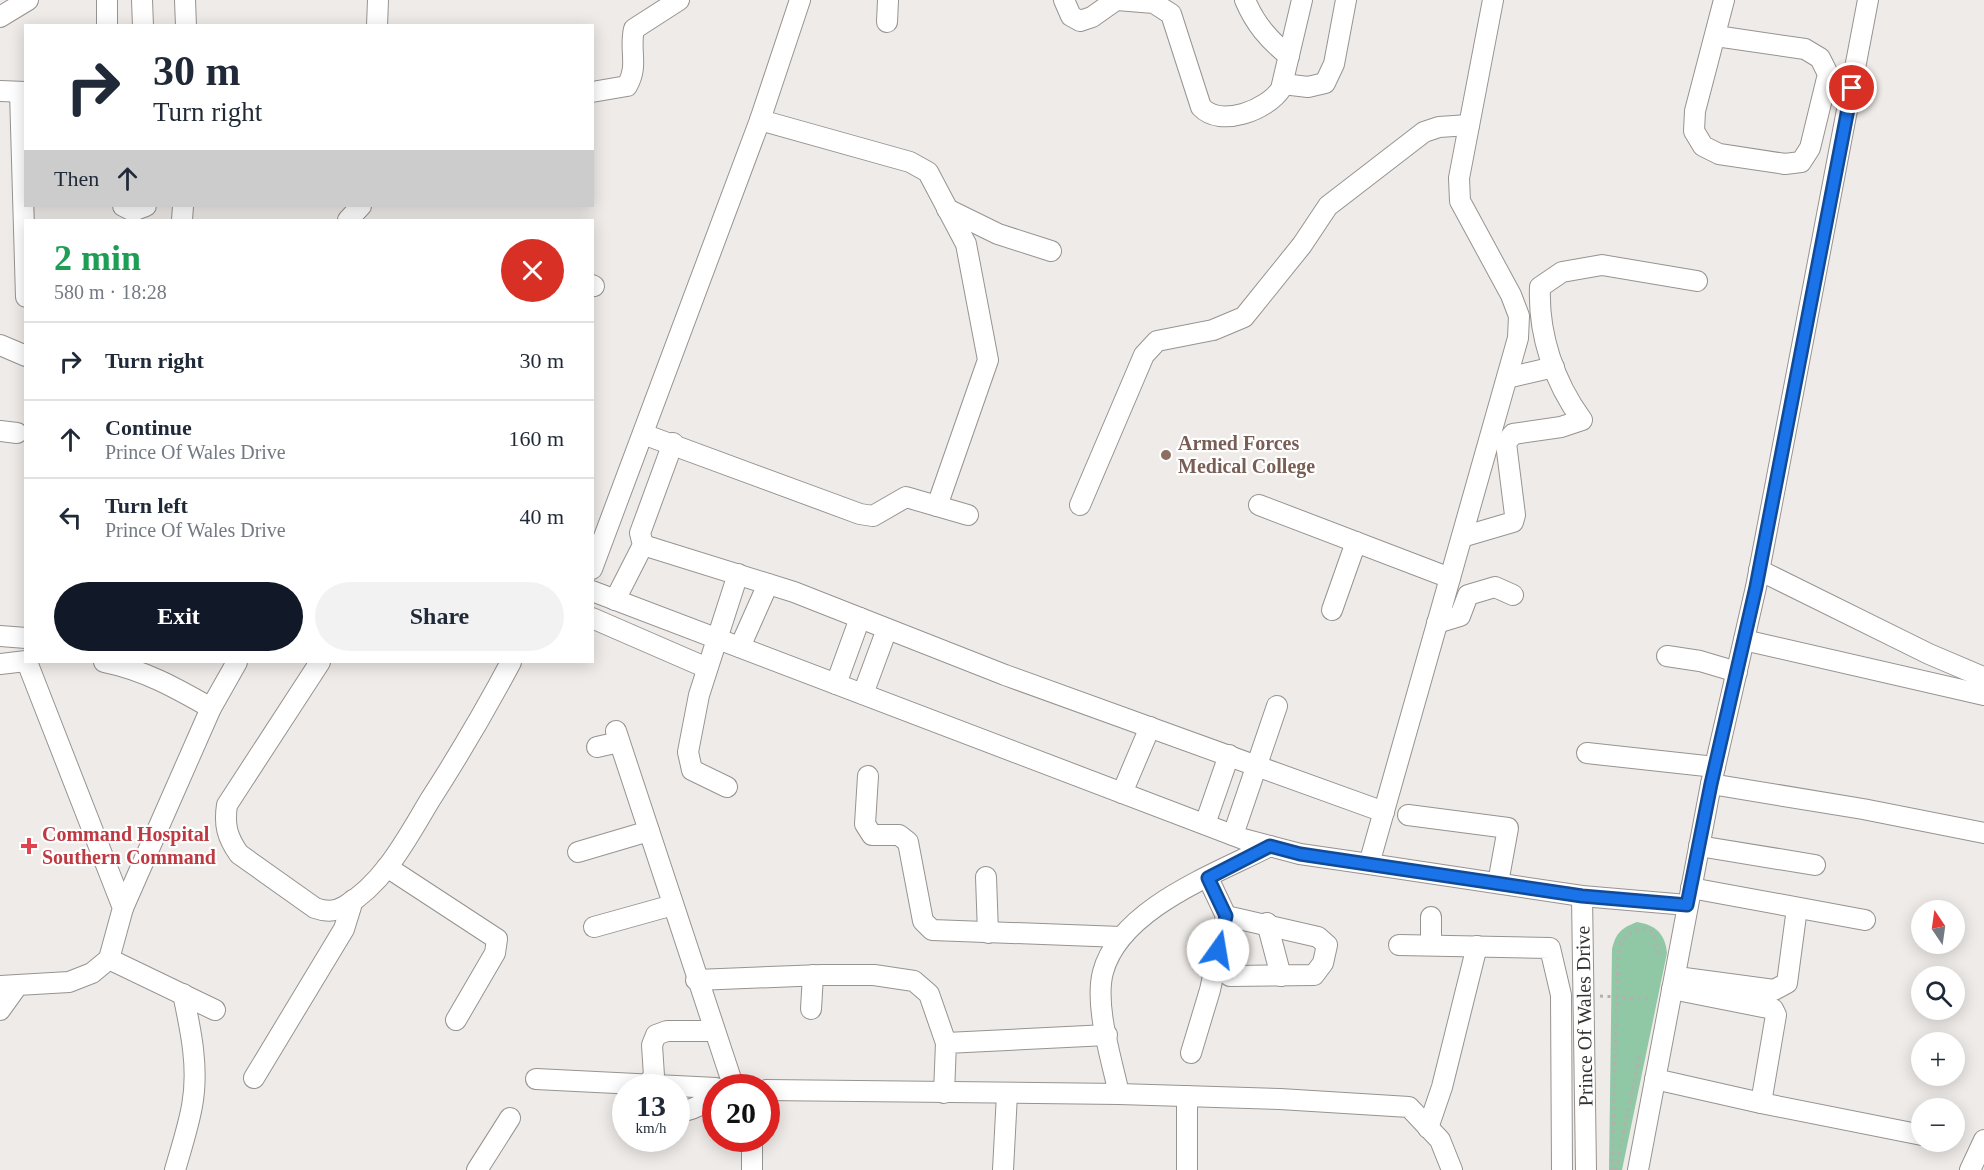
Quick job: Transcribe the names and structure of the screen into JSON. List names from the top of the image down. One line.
{"streets":{"street":["Prince Of Wales Drive"]},"places":{"other":["Armed Forces Medical College"],"health":["Command Hospital Southern Command"]},"north":"top","page":{"turn":["30 m","Turn right"],"then":"Then","heading":["2 min","580 m · 18:28"],"list":[{"name":"Turn right","value":"30 m"},{"name":"Continue","note":"Prince Of Wales Drive","value":"160 m"},{"name":"Turn left","note":"Prince Of Wales Drive","value":"40 m"}],"buttons":["Exit","Share"],"map_buttons":["+","−"],"speed":"13 km/h","limit":"20"}}
